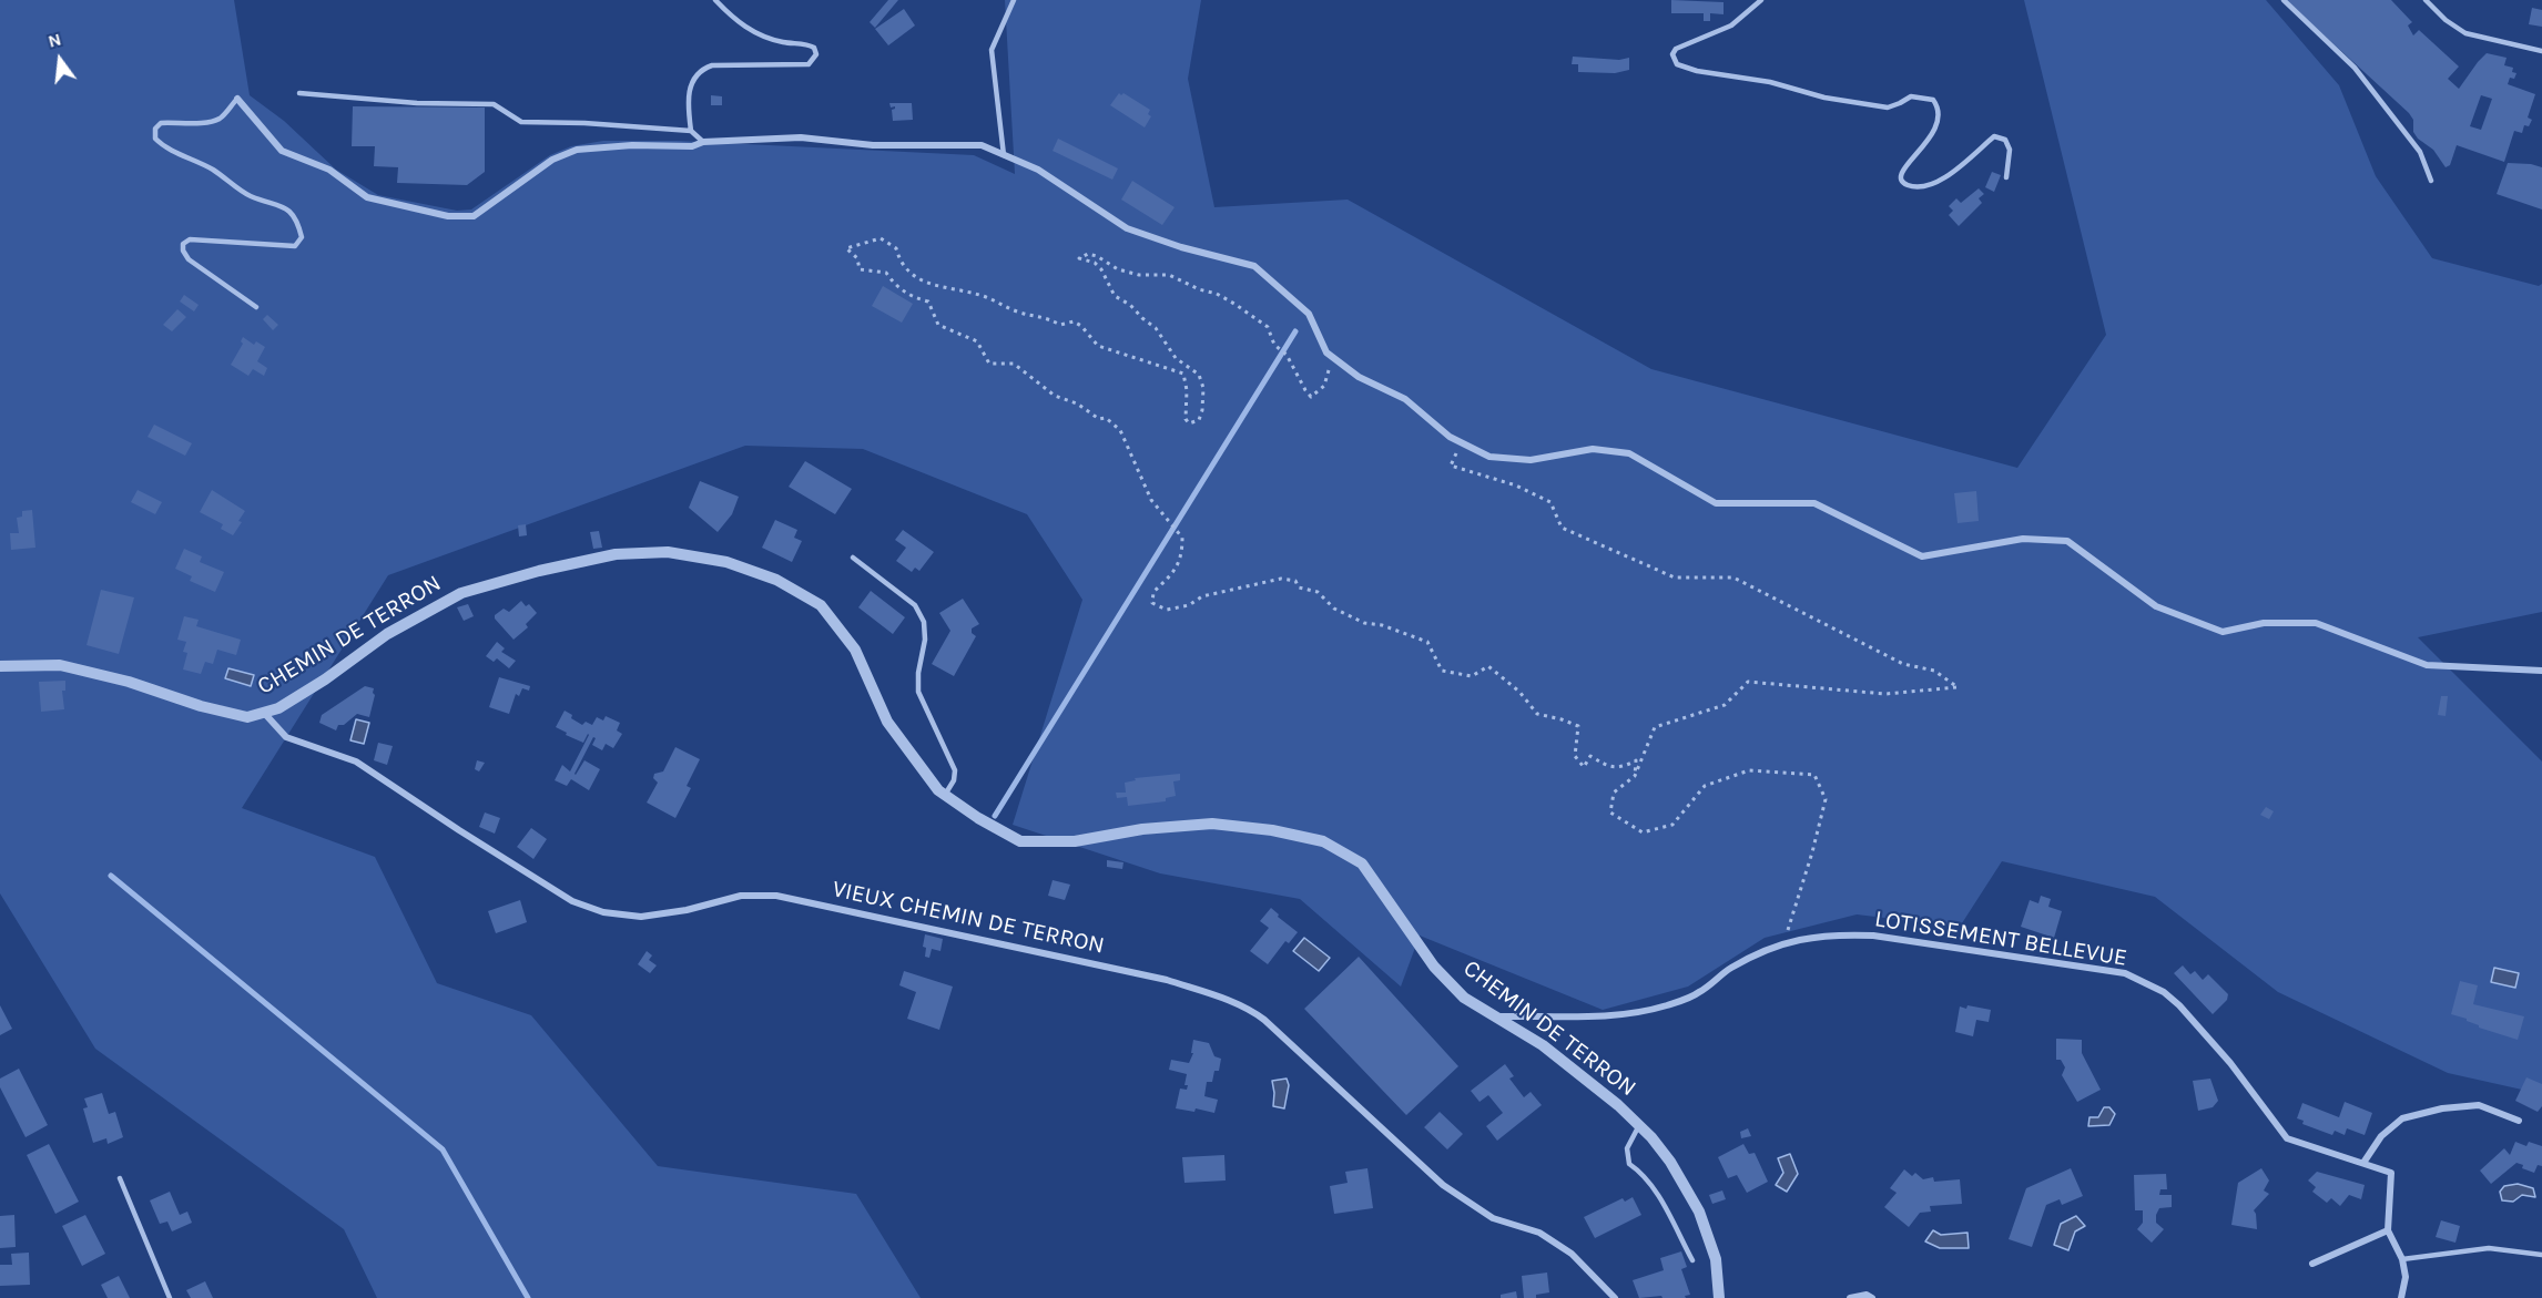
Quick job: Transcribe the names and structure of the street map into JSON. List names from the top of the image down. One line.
{"streets":{"street":["CHEMIN DE TERRON","VIEUX CHEMIN DE TERRON","LOTISSEMENT BELLEVUE"]},"crossings":[["CHEMIN DE TERRON","VIEUX CHEMIN DE TERRON"],["CHEMIN DE TERRON","LOTISSEMENT BELLEVUE"]],"north":"top"}
